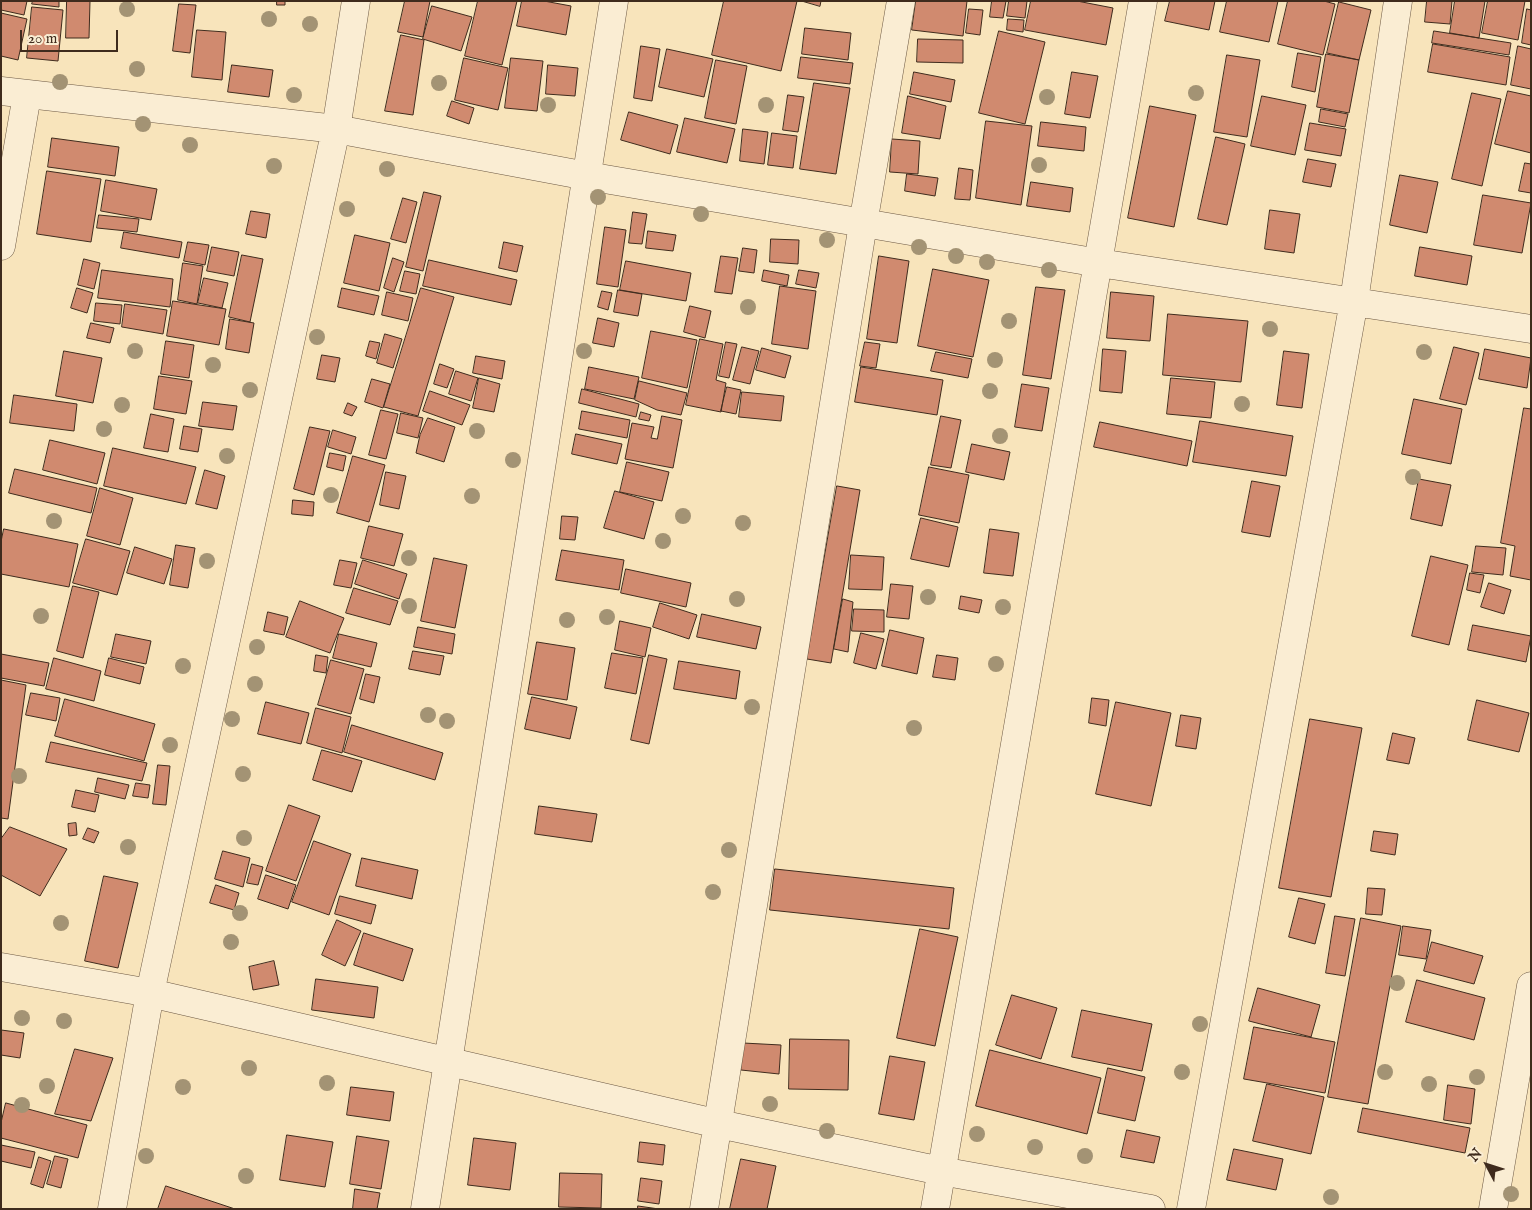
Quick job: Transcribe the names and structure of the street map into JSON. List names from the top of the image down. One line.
{"scale_bar":"20 m","north":"top left"}
